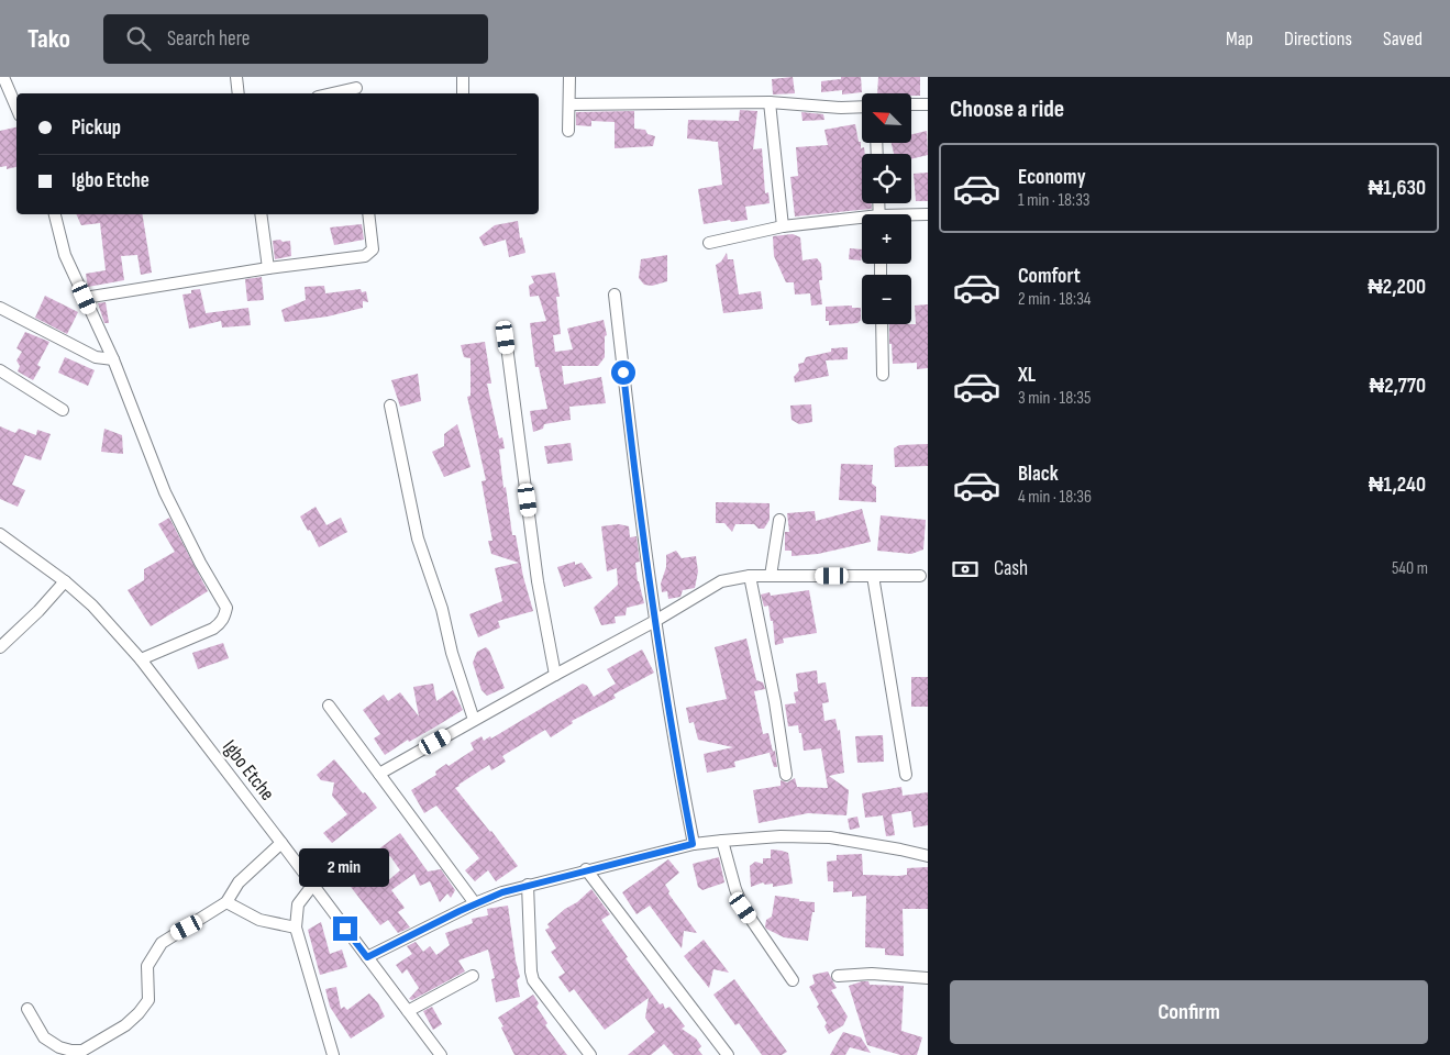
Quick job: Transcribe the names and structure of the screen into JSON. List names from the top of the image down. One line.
{"streets":{"street":["Igbo Etche"]},"north":"top left","page":{"header":"Tako","search":"Search here","nav":["Map","Directions","Saved"],"heading":"Choose a ride","map_buttons":["+","−"],"banner":["Pickup","Igbo Etche"],"list":[{"name":"Economy","note":"1 min · 18:33","value":"₦1,630"},{"name":"Comfort","note":"2 min · 18:34","value":"₦2,200"},{"name":"XL","note":"3 min · 18:35","value":"₦2,770"},{"name":"Black","note":"4 min · 18:36","value":"₦1,240"}],"pay":["Cash","540 m"],"bubble":"2 min","buttons":"Confirm"}}
